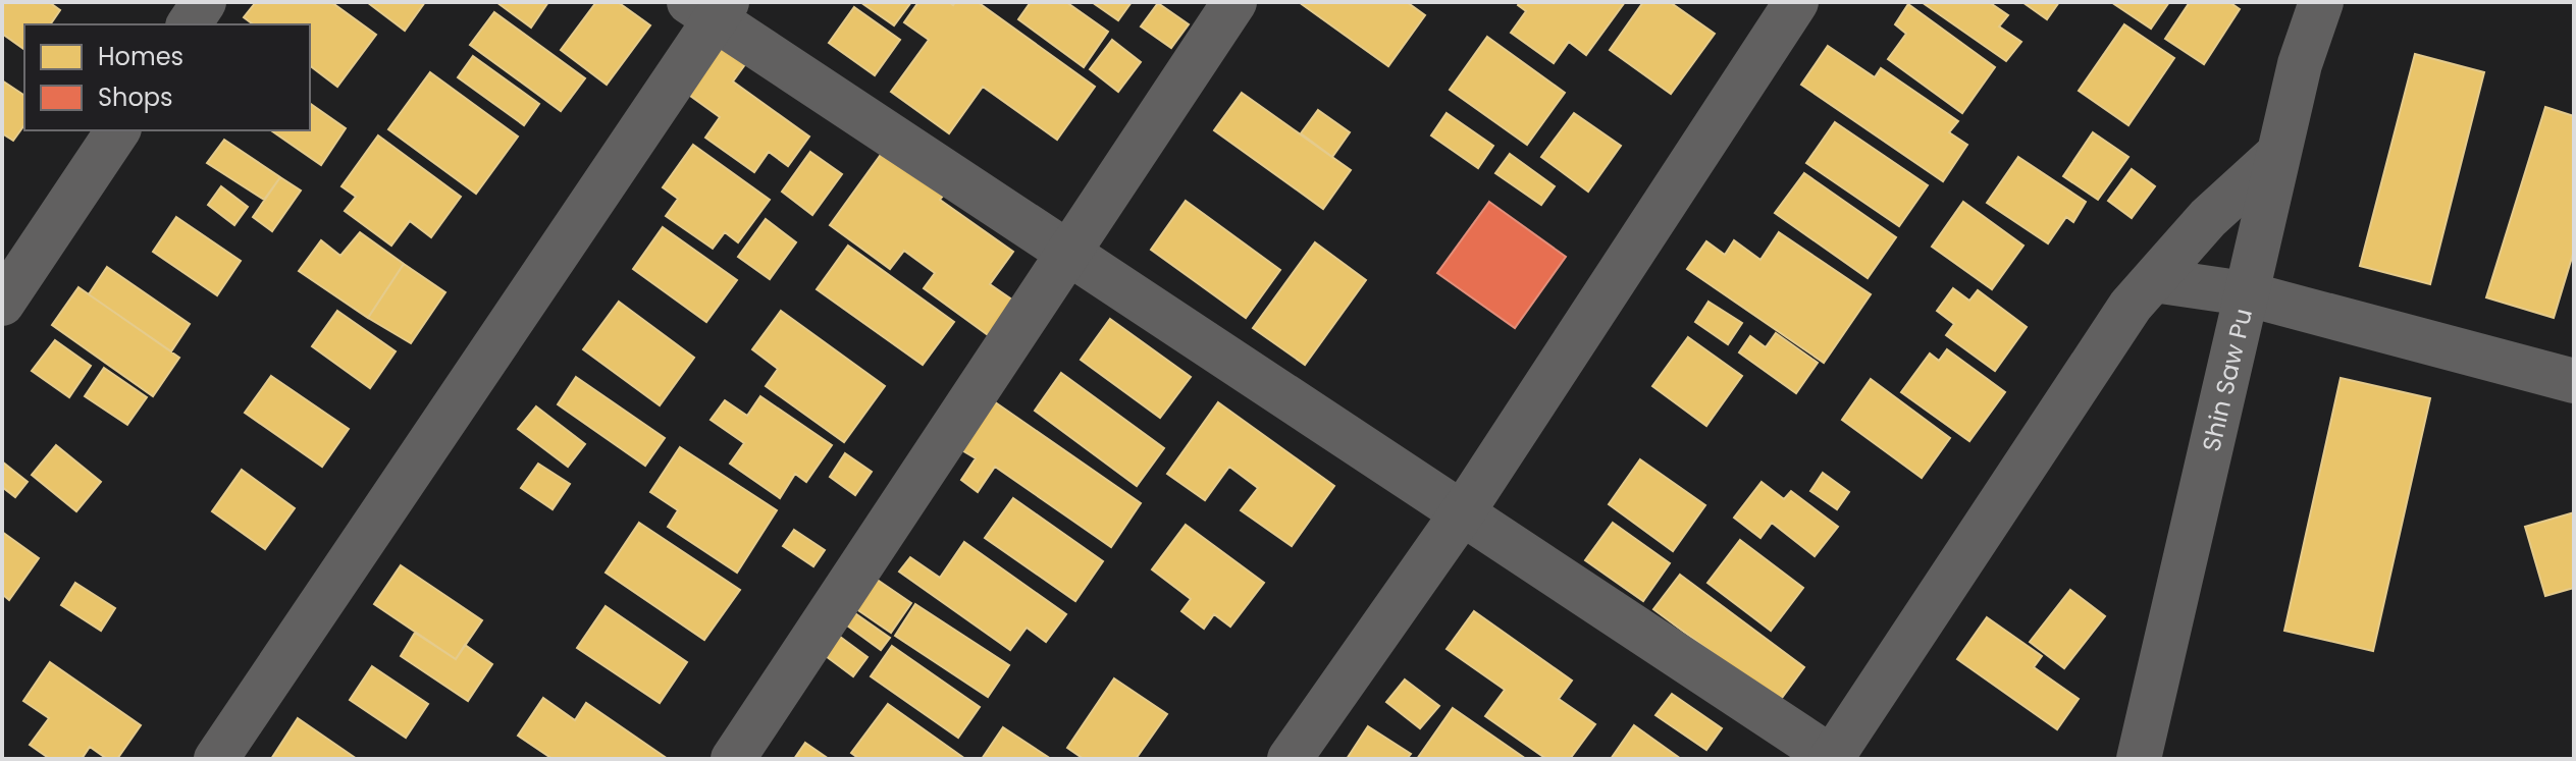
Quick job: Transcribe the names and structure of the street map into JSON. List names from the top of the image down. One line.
{"streets":{"street":["Shin Saw Pu"]},"legend":["Homes","Shops"]}
